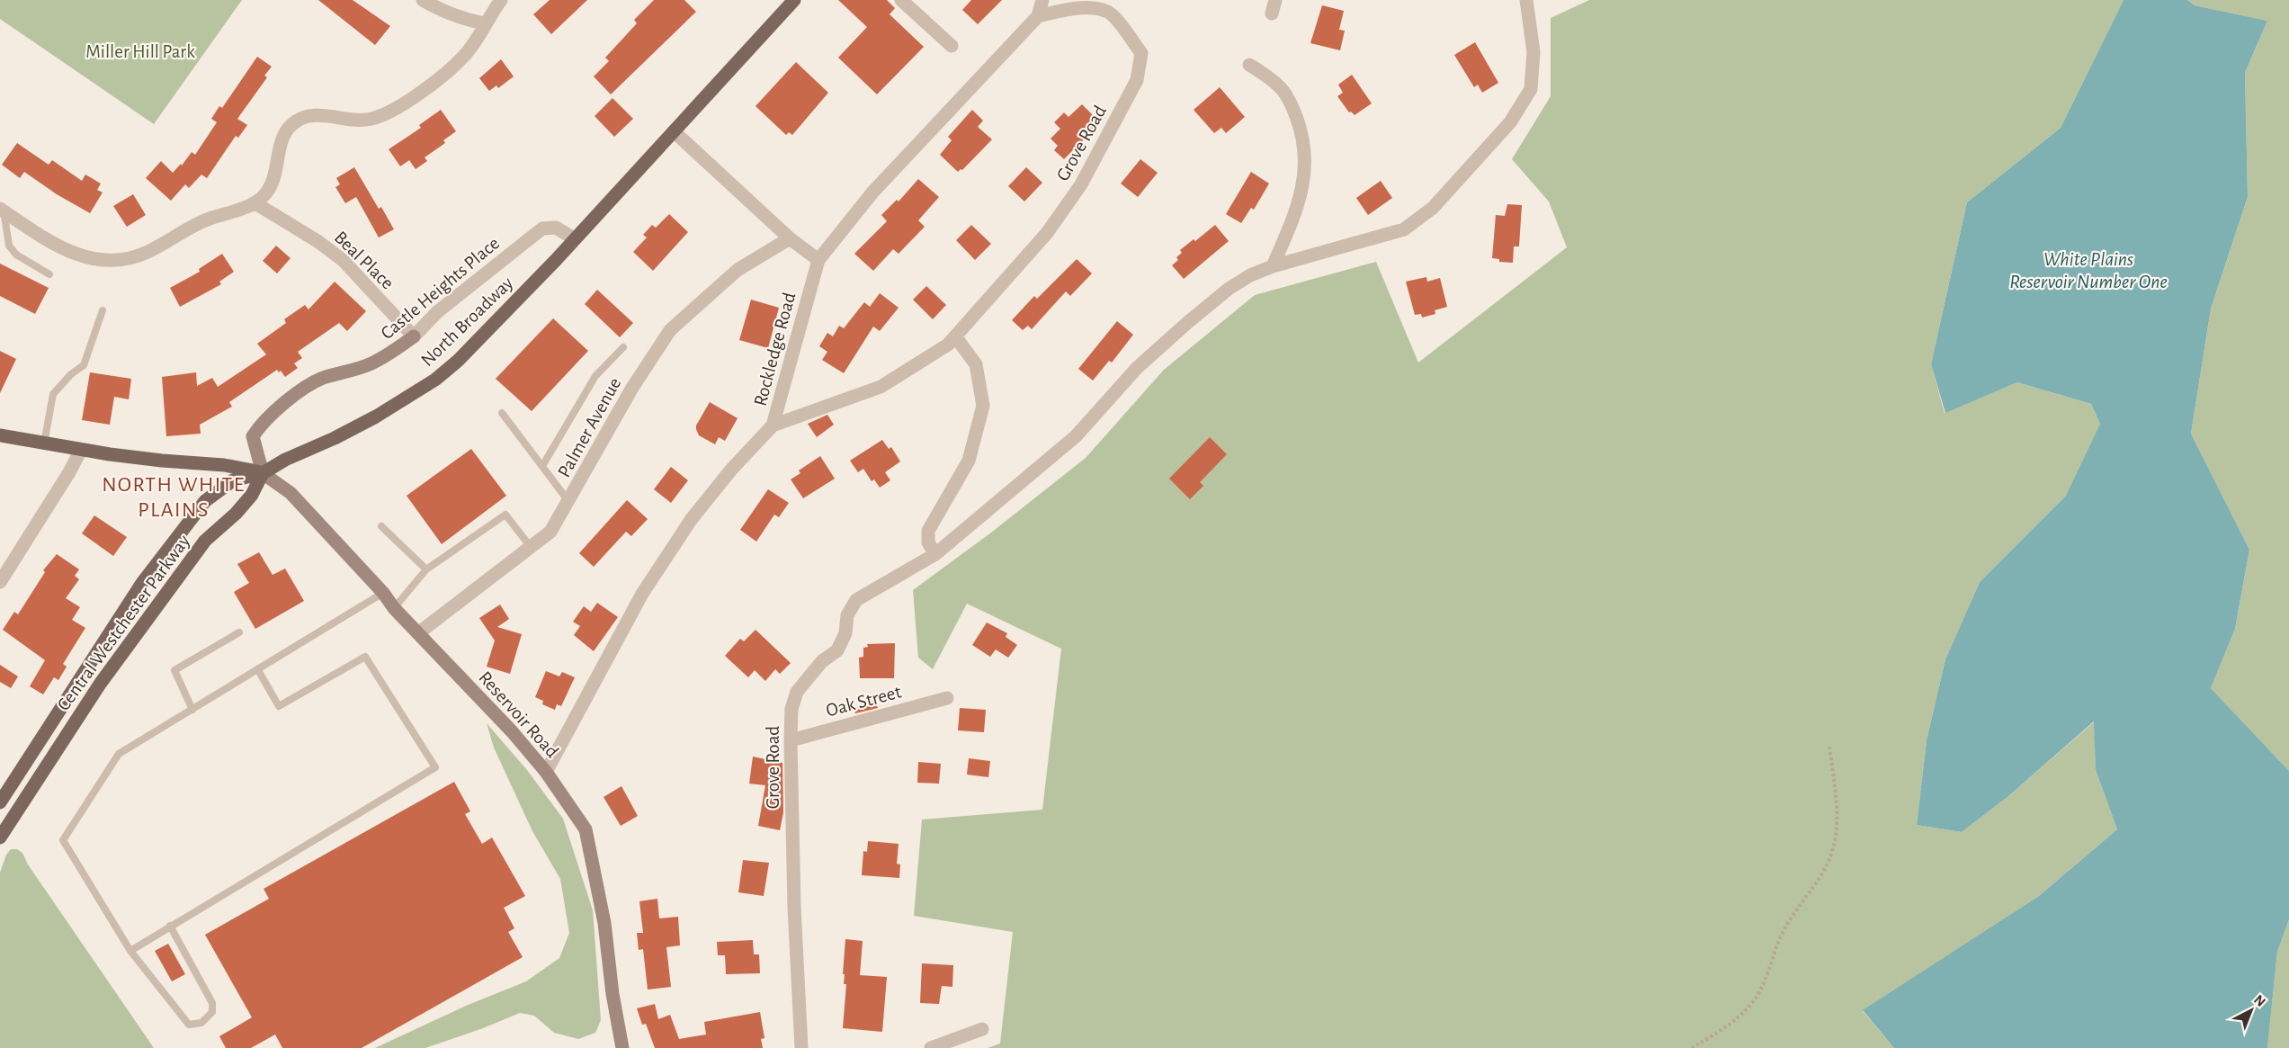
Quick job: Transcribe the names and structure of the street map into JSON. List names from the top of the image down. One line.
{"streets":{"main road":["North Broadway","Central Westchester Parkway"],"street":["Grove Road","Beal Place","Castle Heights Place","Rockledge Road","Palmer Avenue","Oak Street","Reservoir Road"]},"crossings":[["Grove Road","Rockledge Road"],["Grove Road","Oak Street"],["Beal Place","Castle Heights Place"],["Castle Heights Place","North Broadway"],["Castle Heights Place","Central Westchester Parkway"],["Castle Heights Place","Reservoir Road"],["North Broadway","Central Westchester Parkway"],["North Broadway","Reservoir Road"],["Rockledge Road","Reservoir Road"],["Palmer Avenue","Reservoir Road"],["Central Westchester Parkway","Reservoir Road"]],"districts":["NORTH WHITE PLAINS"],"water":["White Plains Reservoir Number One"],"parks":["Miller Hill Park"],"north":"top right"}
